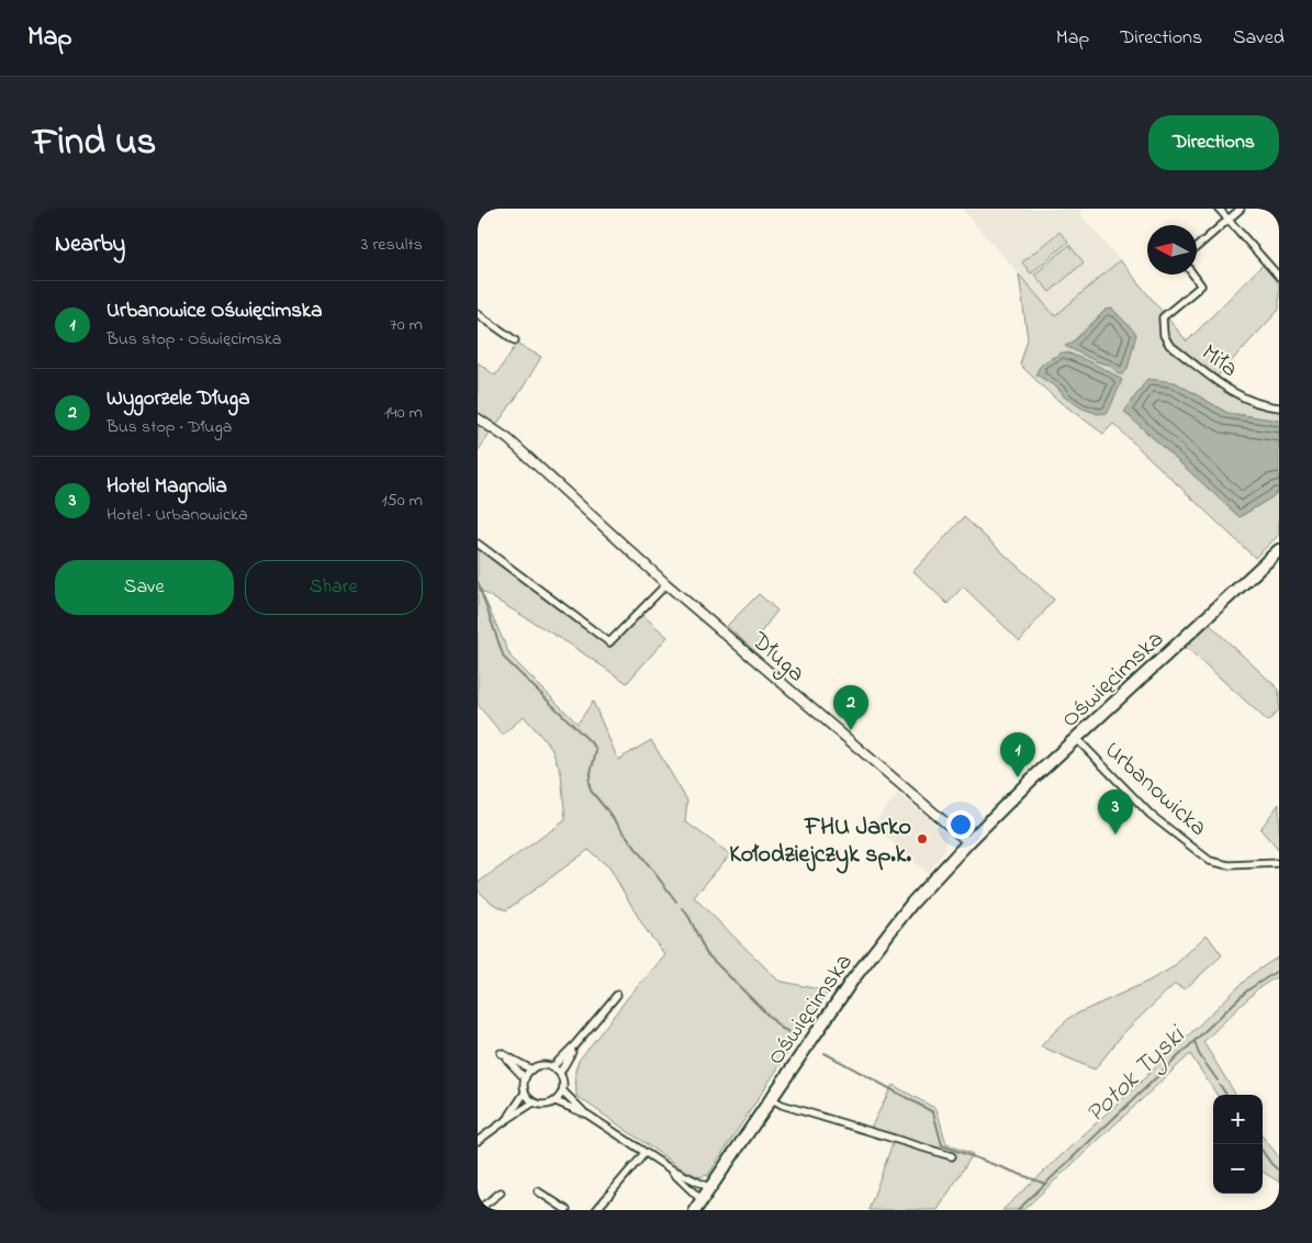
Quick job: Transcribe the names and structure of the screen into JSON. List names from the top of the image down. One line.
{"streets":{"highway":["Oświęcimska"],"street":["Miła","Długa","Urbanowicka"]},"crossings":[["Długa","Oświęcimska"],["Oświęcimska","Urbanowicka"]],"water":["Potok Tyski"],"places":["FHU Jarko Kołodziejczyk sp.k."],"north":"left","page":{"header":"Map","nav":["Map","Directions","Saved"],"title":"Find us","buttons":["Directions",["Save","Share"]],"heading":["Nearby","3 results"],"list":[{"mark":"1","name":"Urbanowice Oświęcimska","note":"Bus stop · Oświęcimska","value":"70 m"},{"mark":"2","name":"Wygorzele Długa","note":"Bus stop · Długa","value":"140 m"},{"mark":"3","name":"Hotel Magnolia","note":"Hotel · Urbanowicka","value":"150 m"}],"pins":["2","1","3"],"map_buttons":["+","−"]}}
